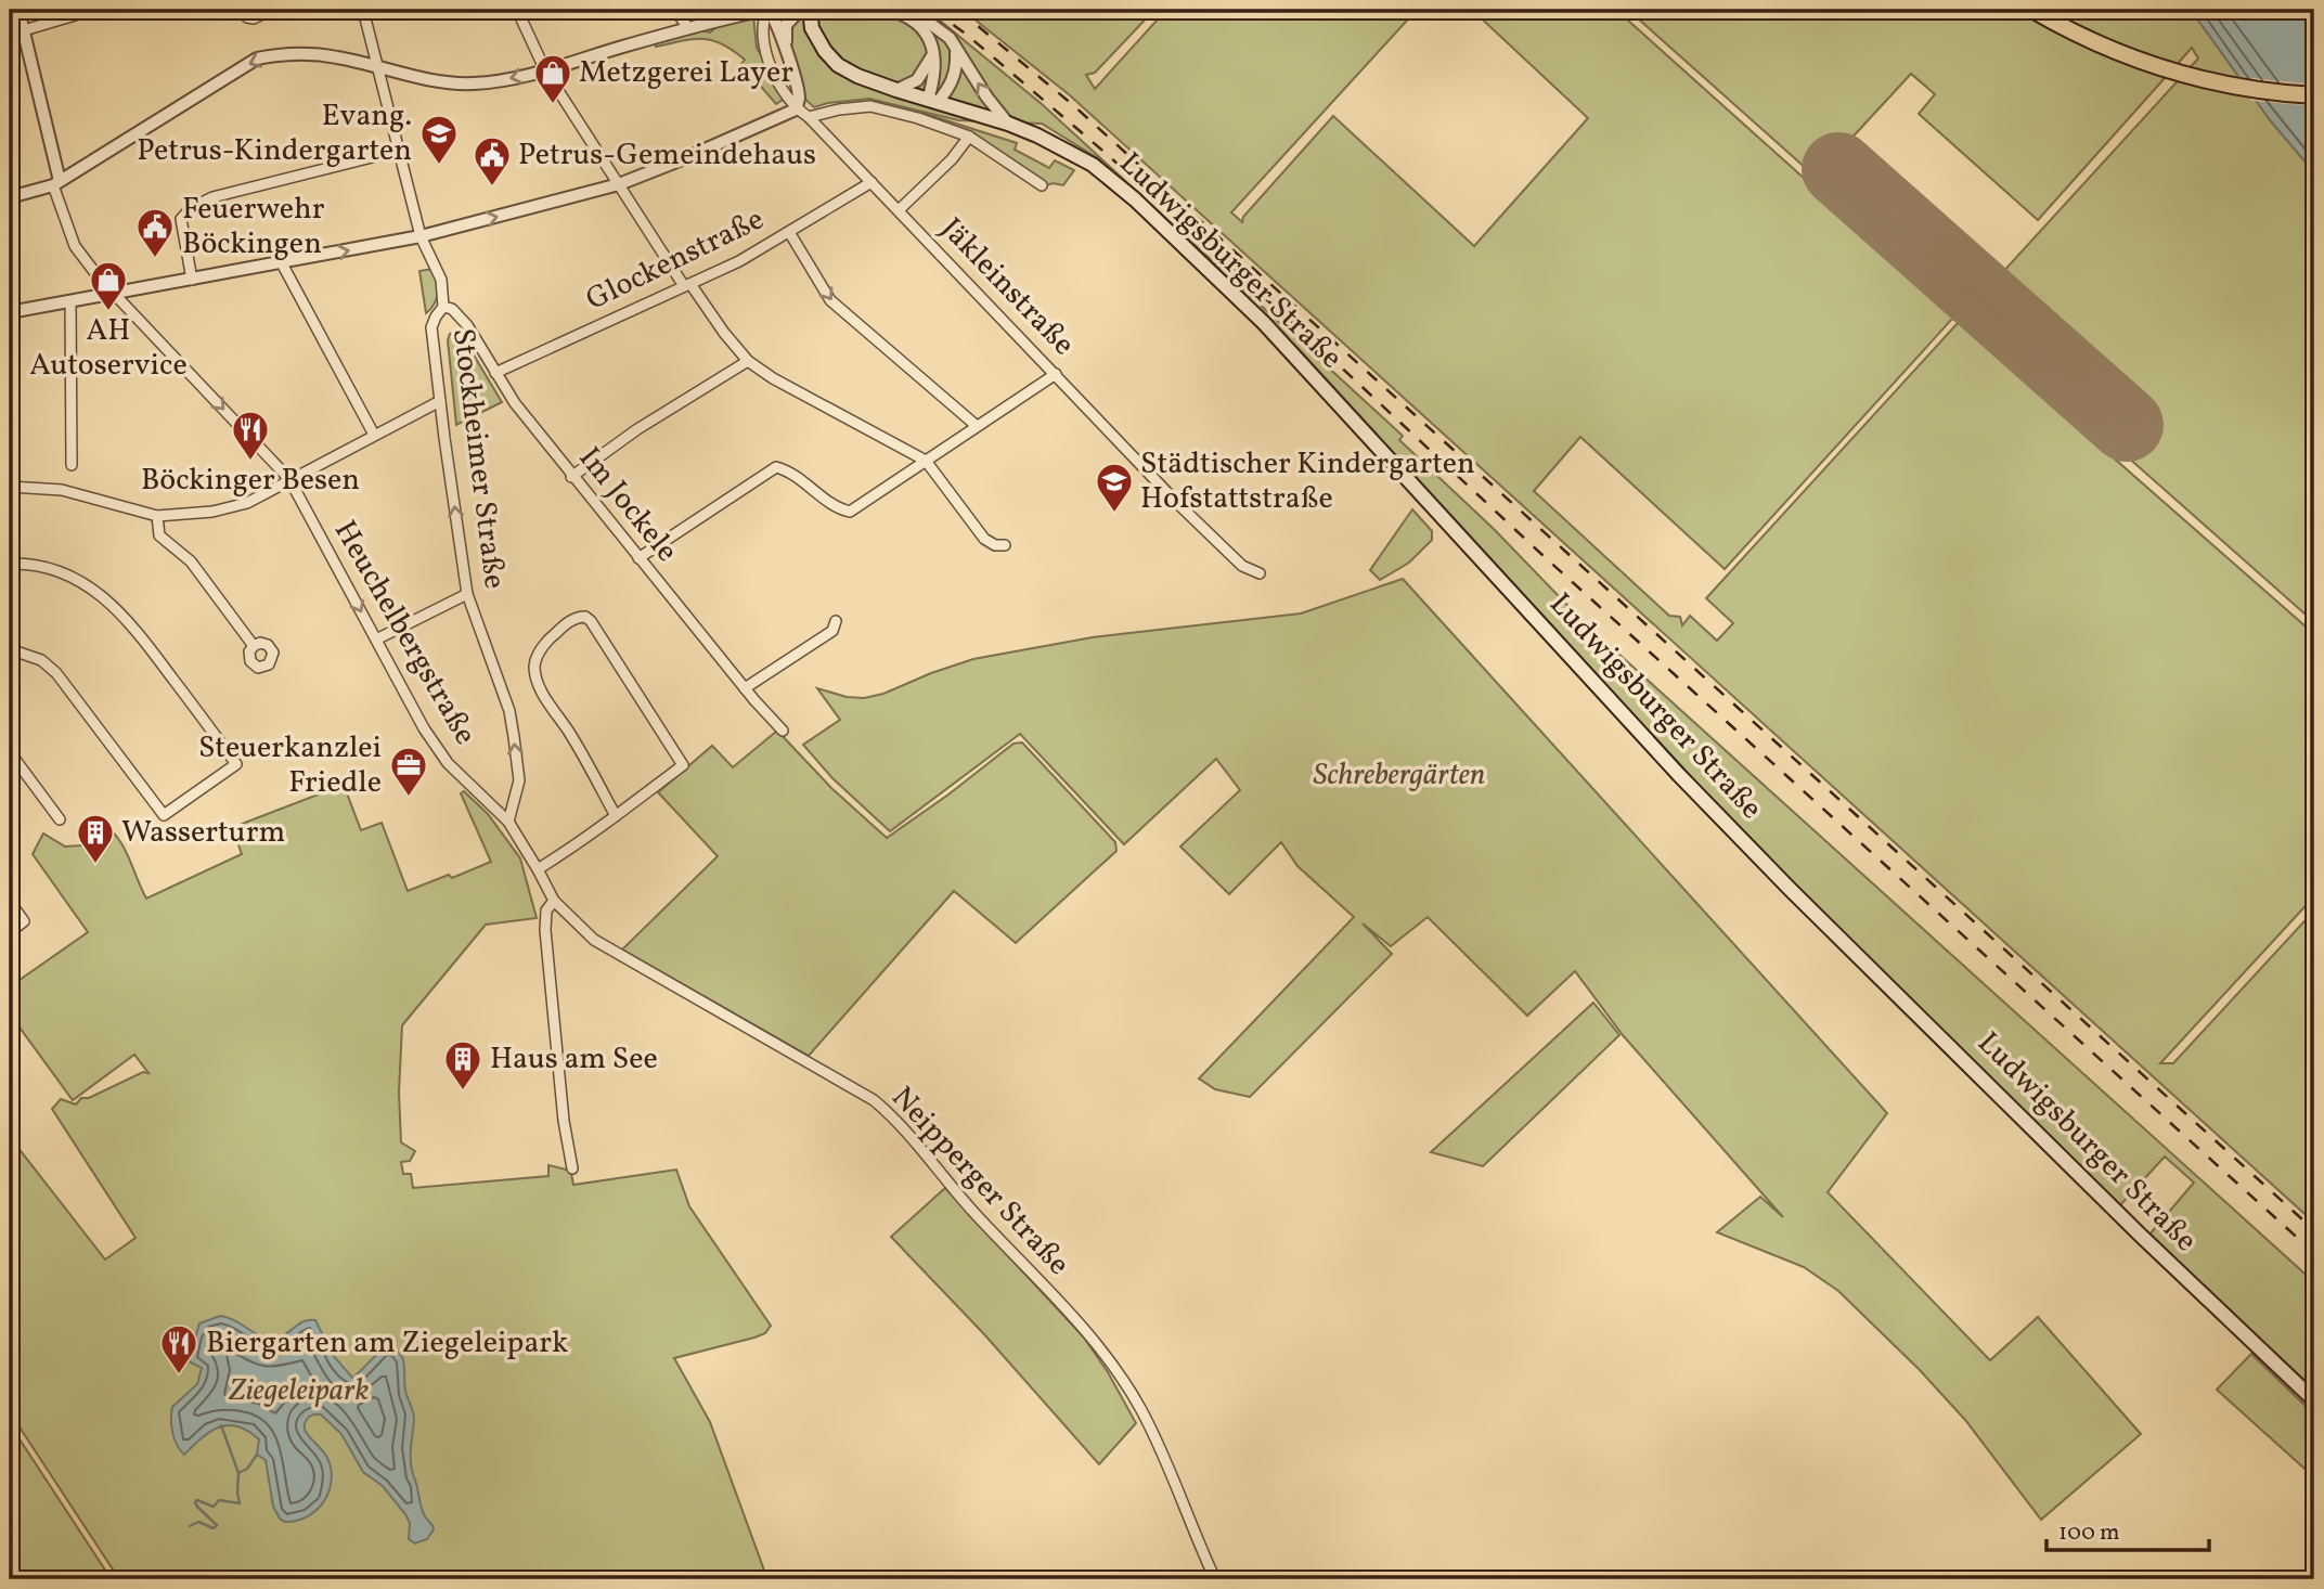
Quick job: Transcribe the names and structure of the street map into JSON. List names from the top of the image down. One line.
{"streets":{"main road":["Ludwigsburger Straße"],"street":["Glockenstraße","Jäkleinstraße","Stockheimer Straße","Im Jockele","Heuchelbergstraße","Neipperger Straße"]},"crossings":[["Glockenstraße","Jäkleinstraße"],["Glockenstraße","Im Jockele"],["Stockheimer Straße","Im Jockele"],["Stockheimer Straße","Heuchelbergstraße"],["Heuchelbergstraße","Neipperger Straße"]],"one_way":["Stockheimer Straße","Heuchelbergstraße"],"parks":["Schrebergärten","Ziegeleipark"],"places":{"shop":["Metzgerei Layer","AH Autoservice"],"school or university":["Evang. Petrus-Kindergarten","Städtischer Kindergarten Hofstattstraße"],"public building":["Petrus-Gemeindehaus","Feuerwehr Böckingen"],"restaurant":["Böckinger Besen","Biergarten am Ziegeleipark"],"office":["Steuerkanzlei Friedle"],"building":["Wasserturm","Haus am See"]},"scale_bar":"100 m"}
